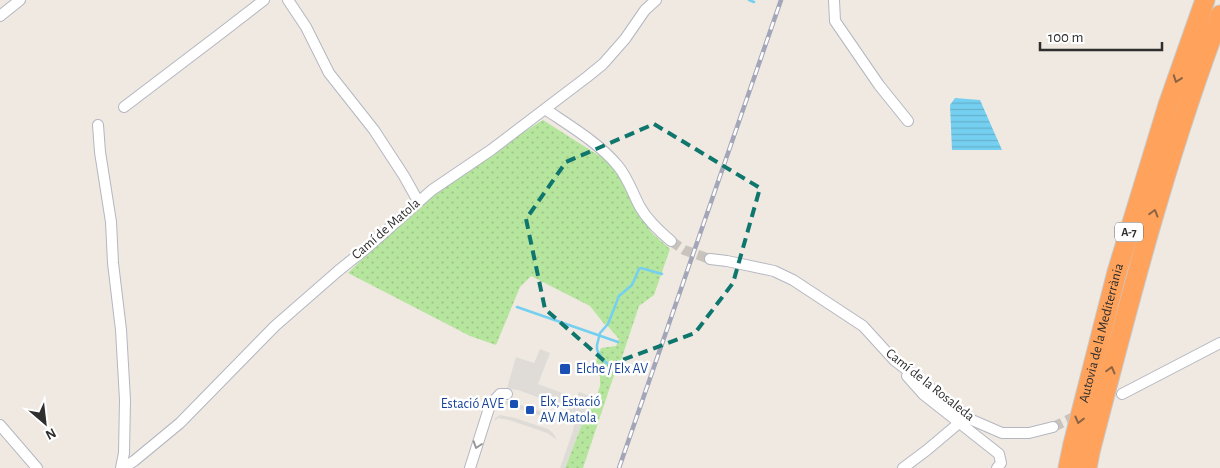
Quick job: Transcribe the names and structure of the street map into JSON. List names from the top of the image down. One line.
{"streets":{"highway":["A-7","Autovia de la Mediterrània"],"street":["Camí de Matola","Camí de la Rosaleda"]},"places":{"transit":["Elche / Elx AV","Estació AVE","Elx, Estació AV Matola"]},"scale_bar":"100 m","north":"bottom right"}
